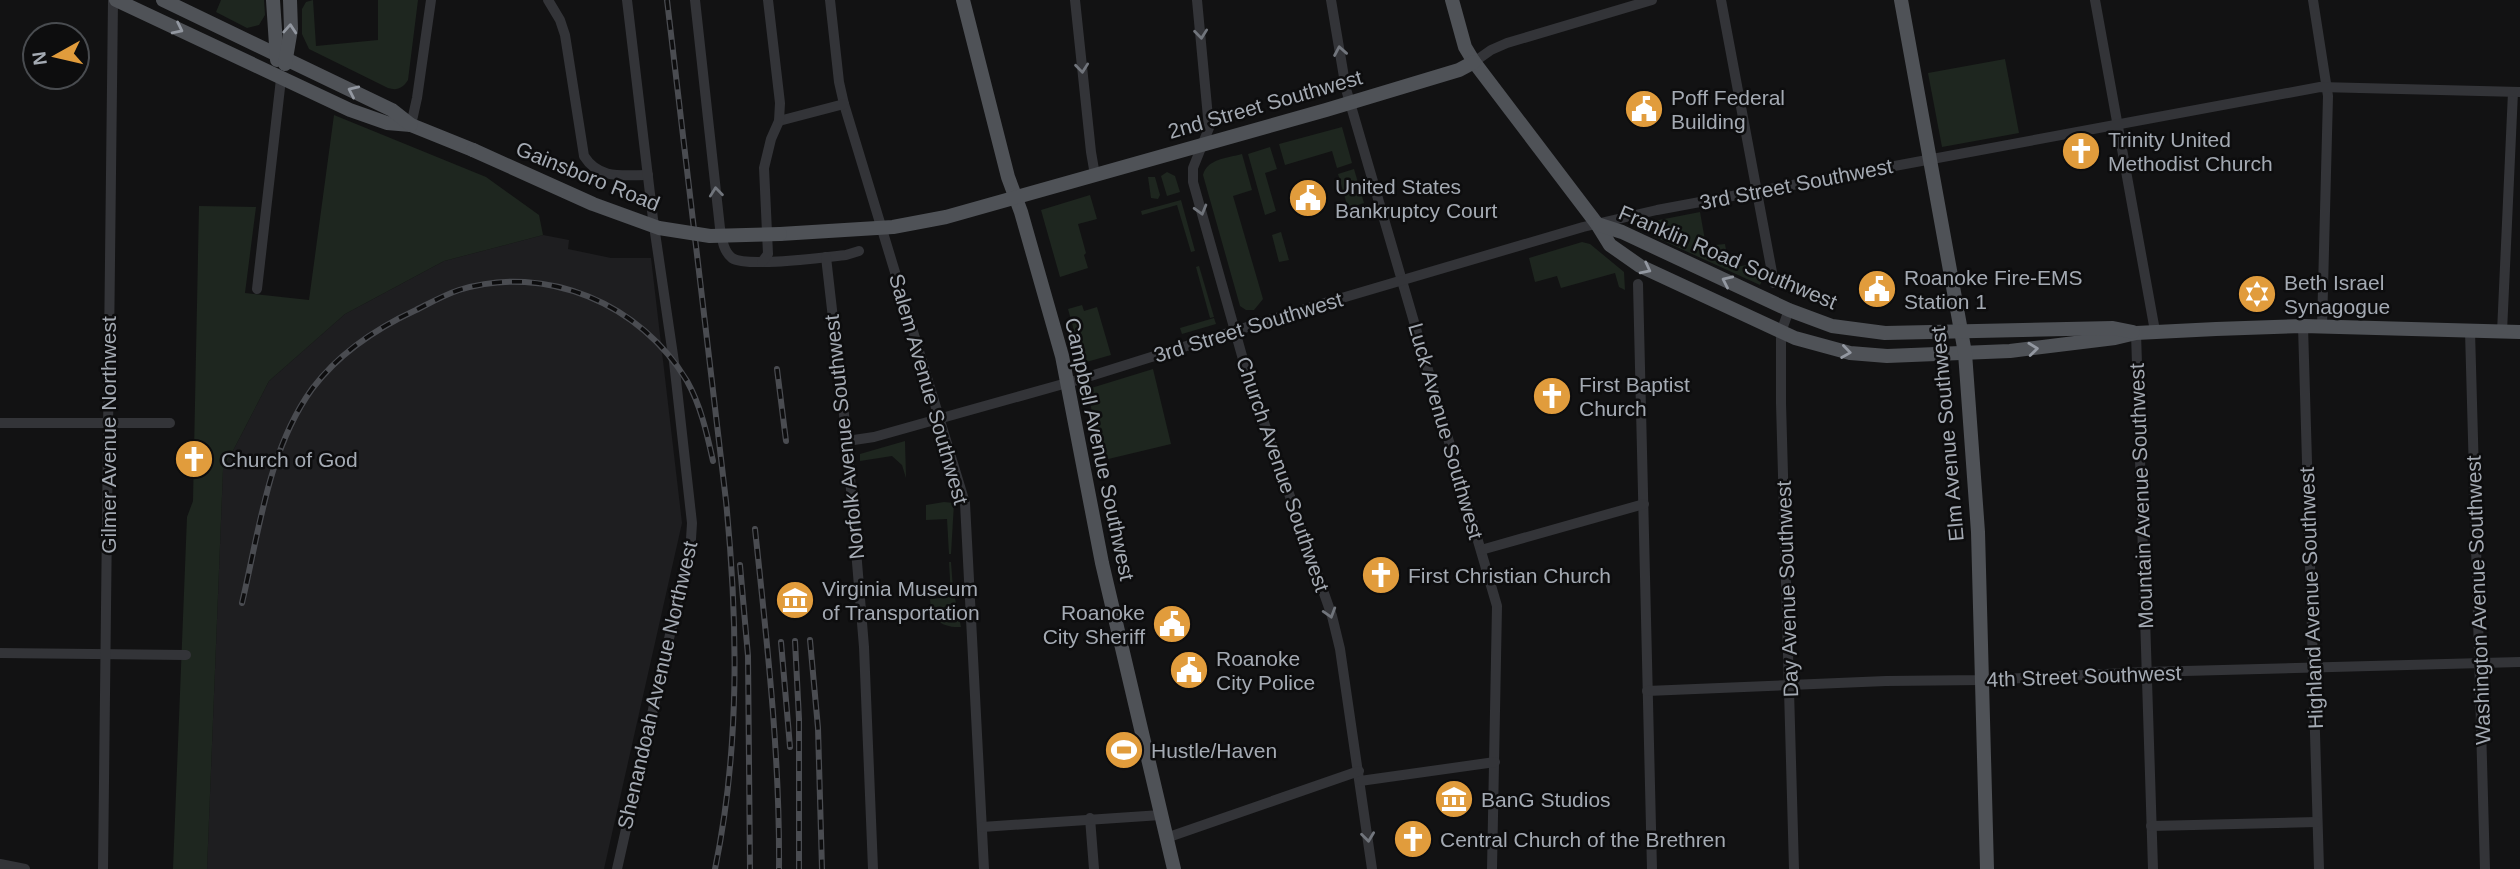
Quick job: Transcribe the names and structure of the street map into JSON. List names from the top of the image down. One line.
{"streets":{"main road":["2nd Street Southwest","Gainsboro Road","Franklin Road Southwest","Elm Avenue Southwest","Campbell Avenue Southwest"],"street":["3rd Street Southwest","Salem Avenue Southwest","Luck Avenue Southwest","Gilmer Avenue Northwest","Norfolk Avenue Southwest","Church Avenue Southwest","Mountain Avenue Southwest","Day Avenue Southwest","Highland Avenue Southwest","Washington Avenue Southwest","4th Street Southwest","Shenandoah Avenue Northwest"]},"crossings":[["2nd Street Southwest","Gainsboro Road"],["2nd Street Southwest","Franklin Road Southwest"],["2nd Street Southwest","Salem Avenue Southwest"],["2nd Street Southwest","Luck Avenue Southwest"],["2nd Street Southwest","Campbell Avenue Southwest"],["2nd Street Southwest","Church Avenue Southwest"],["Gainsboro Road","Salem Avenue Southwest"],["Gainsboro Road","Gilmer Avenue Northwest"],["3rd Street Southwest","Franklin Road Southwest"],["3rd Street Southwest","Salem Avenue Southwest"],["3rd Street Southwest","Luck Avenue Southwest"],["3rd Street Southwest","Elm Avenue Southwest"],["3rd Street Southwest","Norfolk Avenue Southwest"],["3rd Street Southwest","Campbell Avenue Southwest"],["3rd Street Southwest","Church Avenue Southwest"],["Franklin Road Southwest","Elm Avenue Southwest"],["Franklin Road Southwest","Mountain Avenue Southwest"],["Franklin Road Southwest","Day Avenue Southwest"],["Franklin Road Southwest","Highland Avenue Southwest"],["Franklin Road Southwest","Washington Avenue Southwest"],["Elm Avenue Southwest","4th Street Southwest"],["Mountain Avenue Southwest","4th Street Southwest"],["Day Avenue Southwest","4th Street Southwest"],["Highland Avenue Southwest","4th Street Southwest"],["Washington Avenue Southwest","4th Street Southwest"]],"one_way":["Church Avenue Southwest"],"places":{"public building":["Poff Federal Building","United States Bankruptcy Court","Roanoke Fire-EMS Station 1","Roanoke City Sheriff","Roanoke City Police"],"church":["Trinity United Methodist Church","First Baptist Church","Church of God","First Christian Church","Central Church of the Brethren"],"synagogue":["Beth Israel Synagogue"],"museum":["Virginia Museum of Transportation","BanG Studios"],"sports":["Hustle/Haven"]},"north":"left"}
